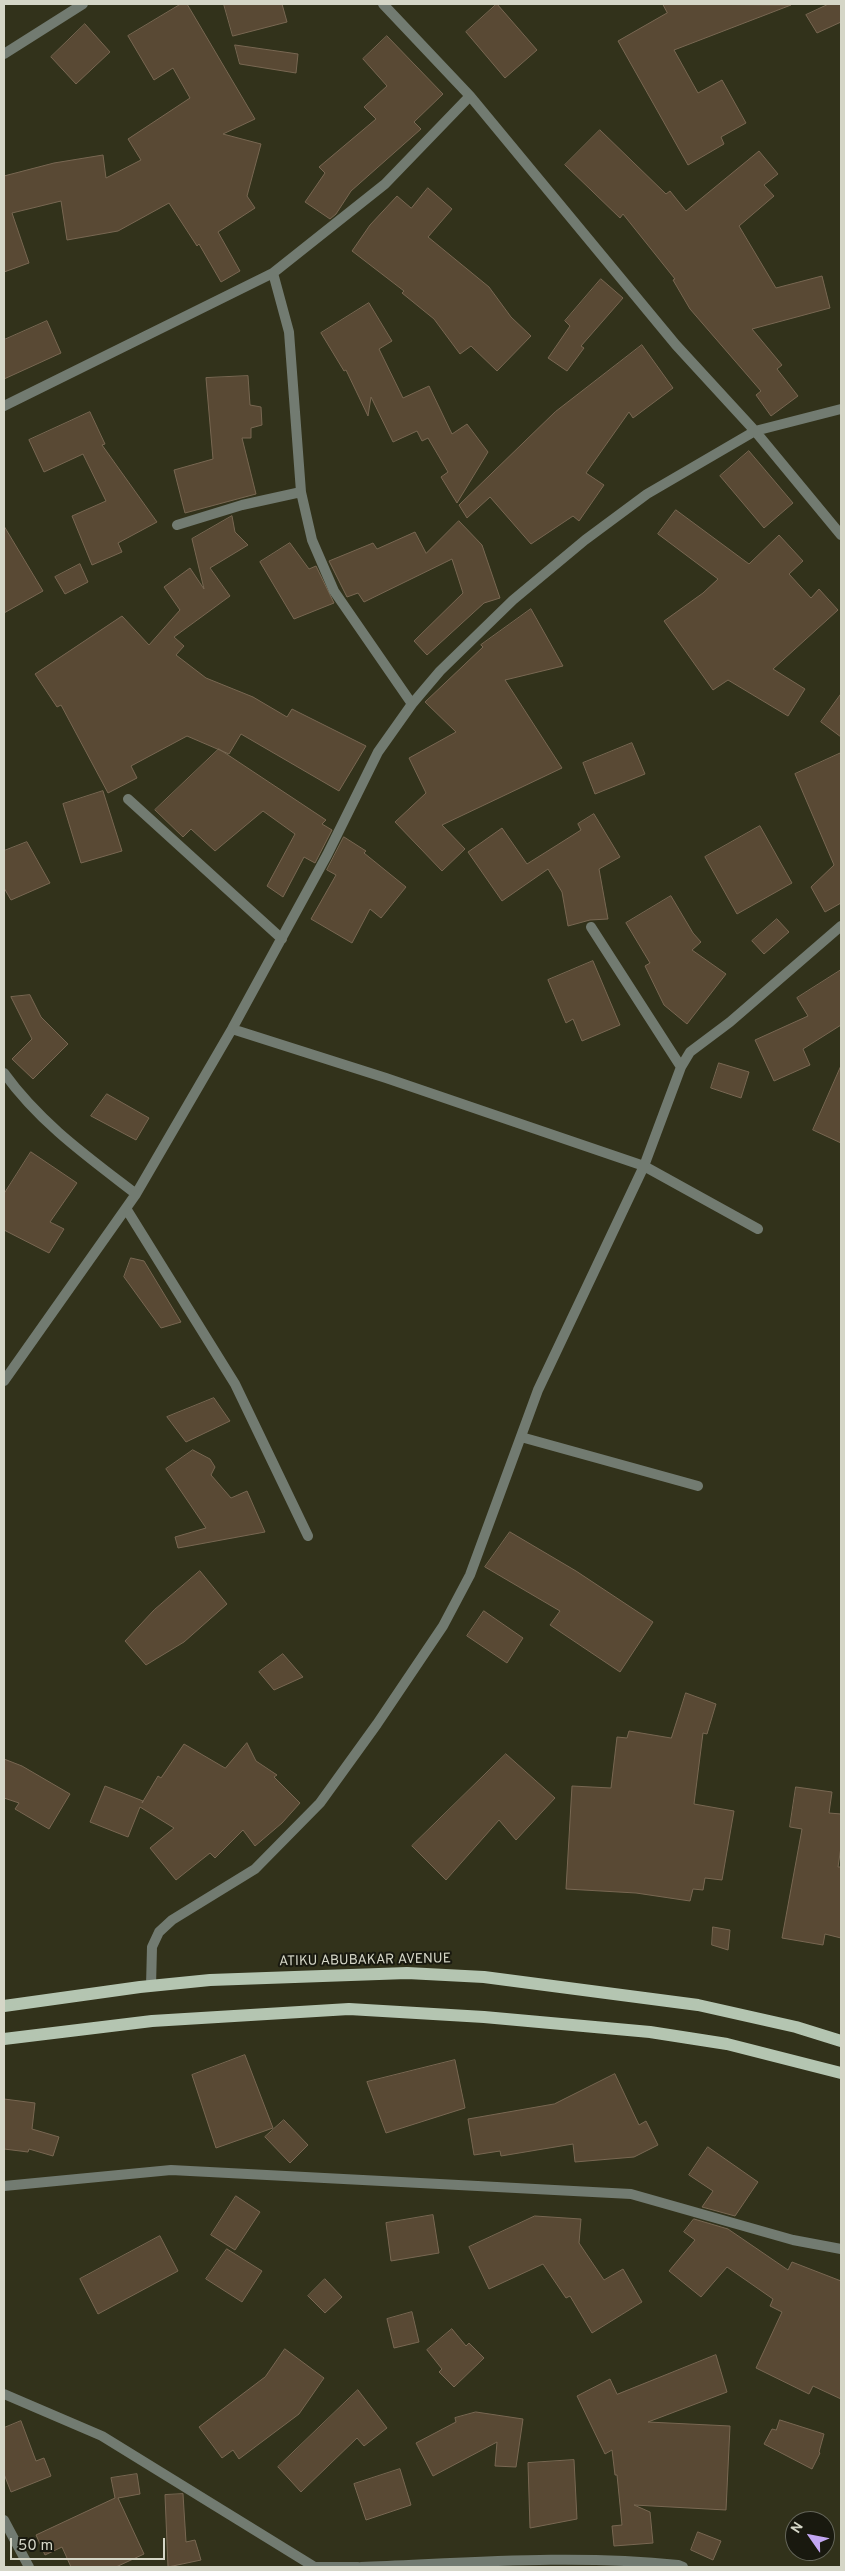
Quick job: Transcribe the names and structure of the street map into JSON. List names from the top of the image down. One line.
{"streets":{"main road":["ATIKU ABUBAKAR AVENUE"]},"scale_bar":"50 m","north":"top left"}
